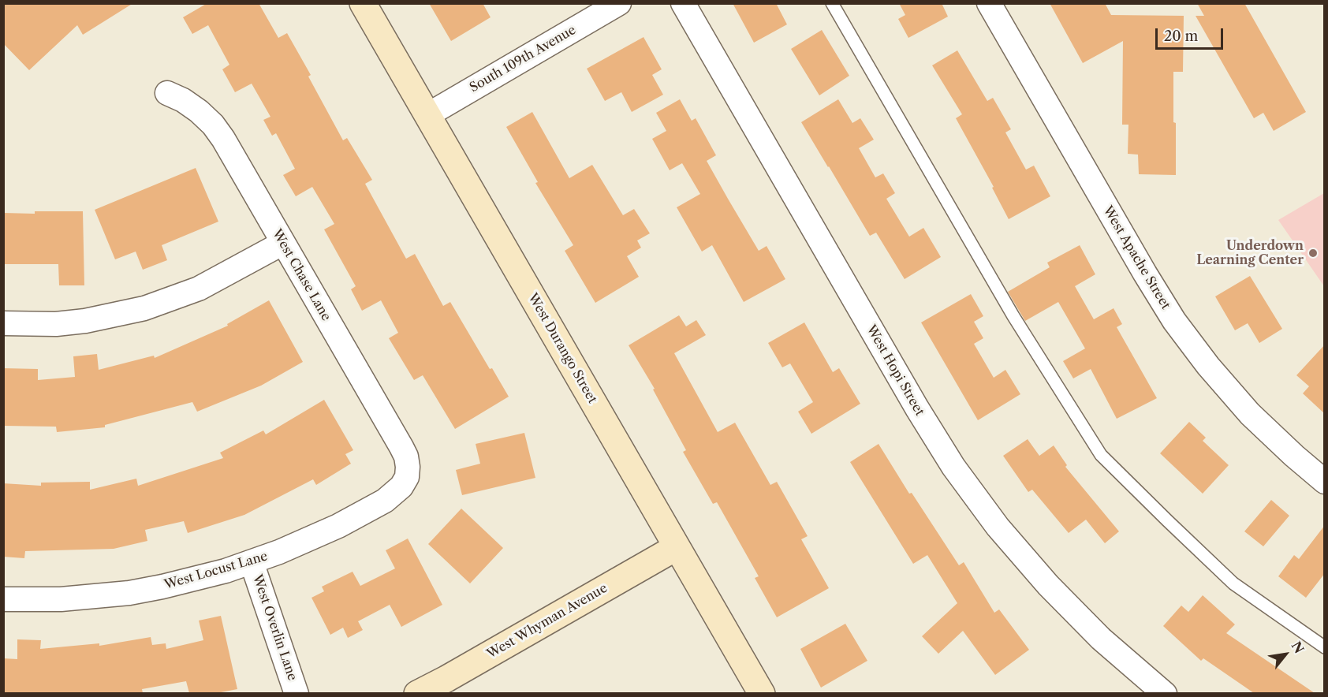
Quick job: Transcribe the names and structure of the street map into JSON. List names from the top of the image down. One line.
{"streets":{"street":["South 109th Avenue","West Apache Street","West Chase Lane","West Durango Street","West Hopi Street","West Locust Lane","West Whyman Avenue","West Overlin Lane"]},"crossings":[["South 109th Avenue","West Durango Street"],["West Chase Lane","West Locust Lane"],["West Durango Street","West Whyman Avenue"],["West Locust Lane","West Overlin Lane"]],"places":["Underdown Learning Center"],"scale_bar":"20 m","north":"top right"}
